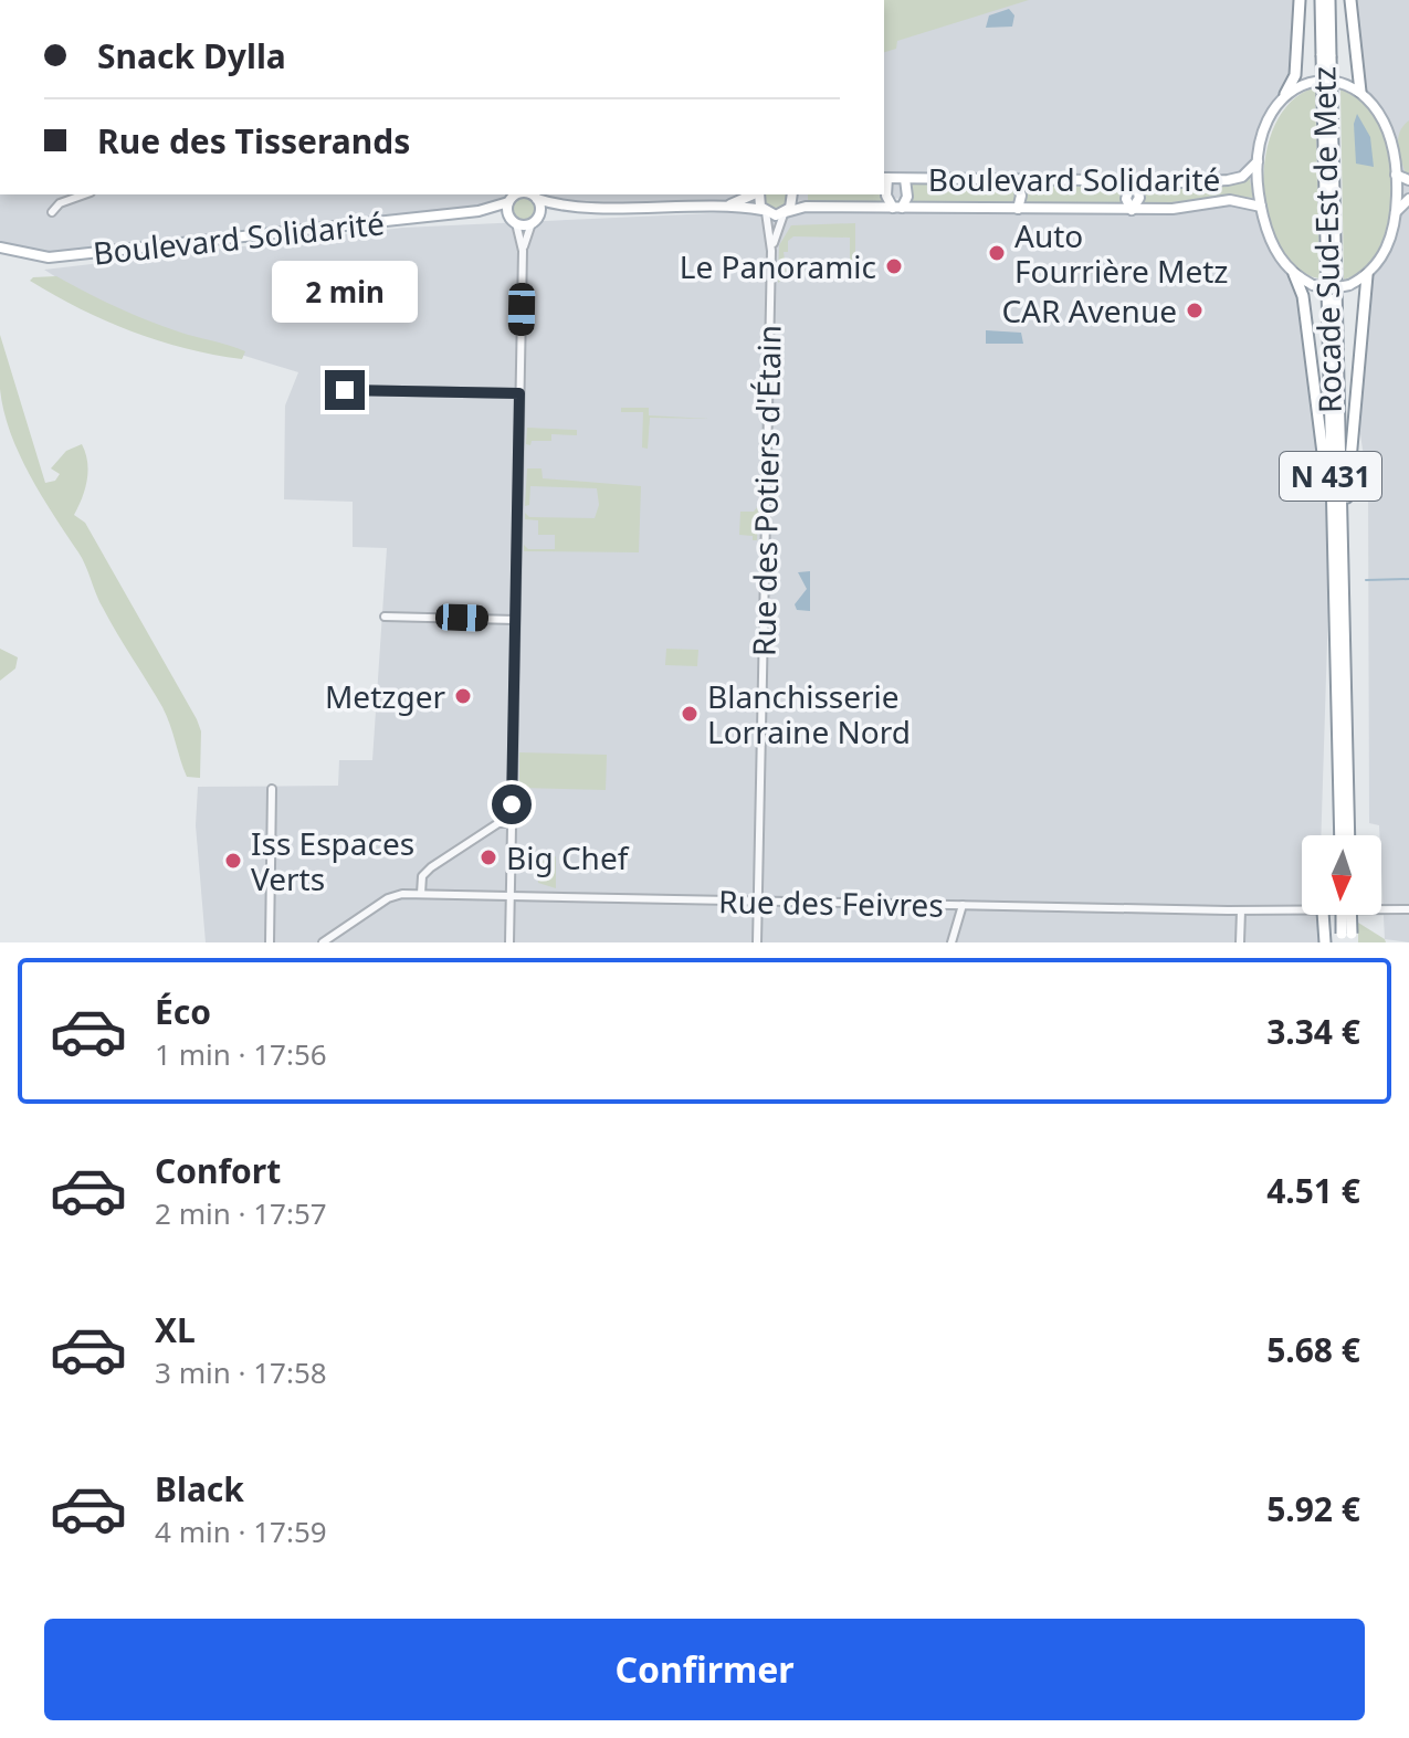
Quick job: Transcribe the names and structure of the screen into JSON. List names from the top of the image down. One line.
{"streets":{"highway":["Rocade Sud-Est de Metz","N 431"],"main road":["Boulevard Solidarité"],"street":["Rue des Potiers d'Étain","Rue des Feivres"]},"crossings":[["Boulevard Solidarité","Rue des Potiers d'Étain"],["Rue des Potiers d'Étain","Rue des Feivres"]],"places":["Auto Fourrière Metz","Le Panoramic","CAR Avenue","Metzger","Blanchisserie Lorraine Nord","Big Chef","Iss Espaces Verts"],"north":"bottom","page":{"banner":["Snack Dylla","Rue des Tisserands"],"bubble":"2 min","list":[{"name":"Éco","note":"1 min · 17:56","value":"3.34 €"},{"name":"Confort","note":"2 min · 17:57","value":"4.51 €"},{"name":"XL","note":"3 min · 17:58","value":"5.68 €"},{"name":"Black","note":"4 min · 17:59","value":"5.92 €"}],"buttons":"Confirmer"}}
